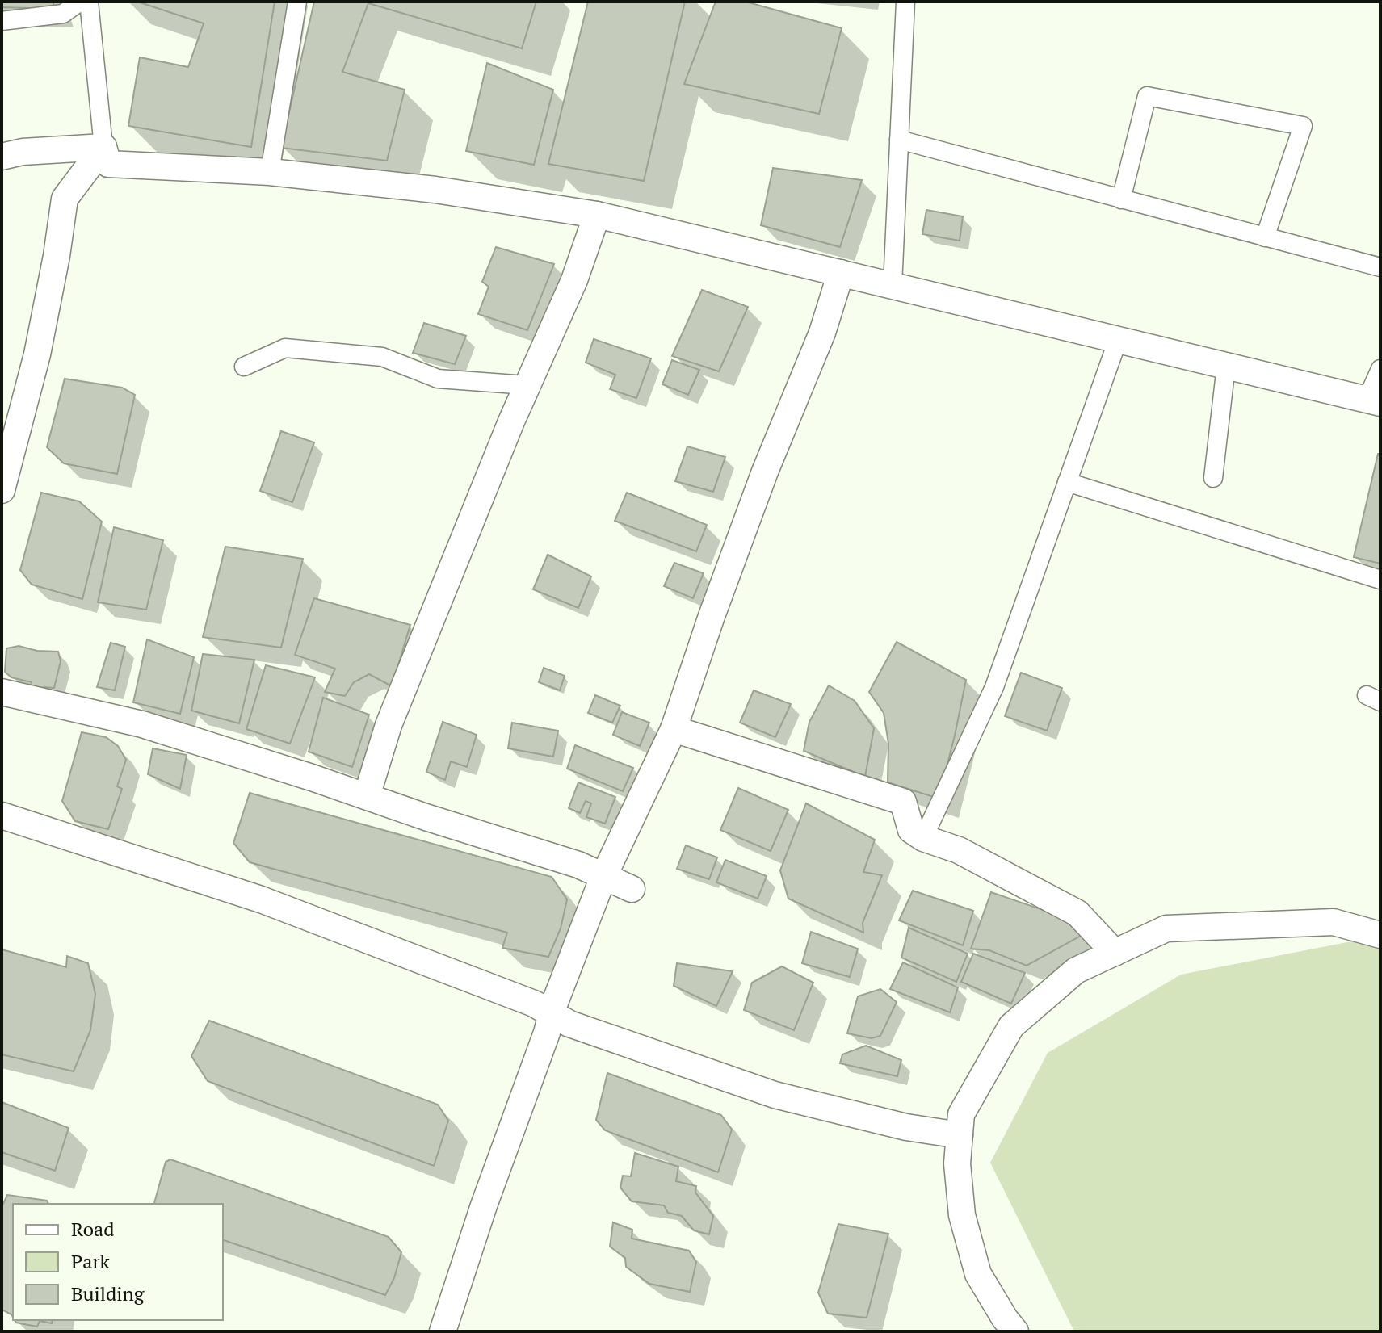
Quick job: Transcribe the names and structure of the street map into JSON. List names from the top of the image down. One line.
{"legend":["Road","Park","Building"]}
